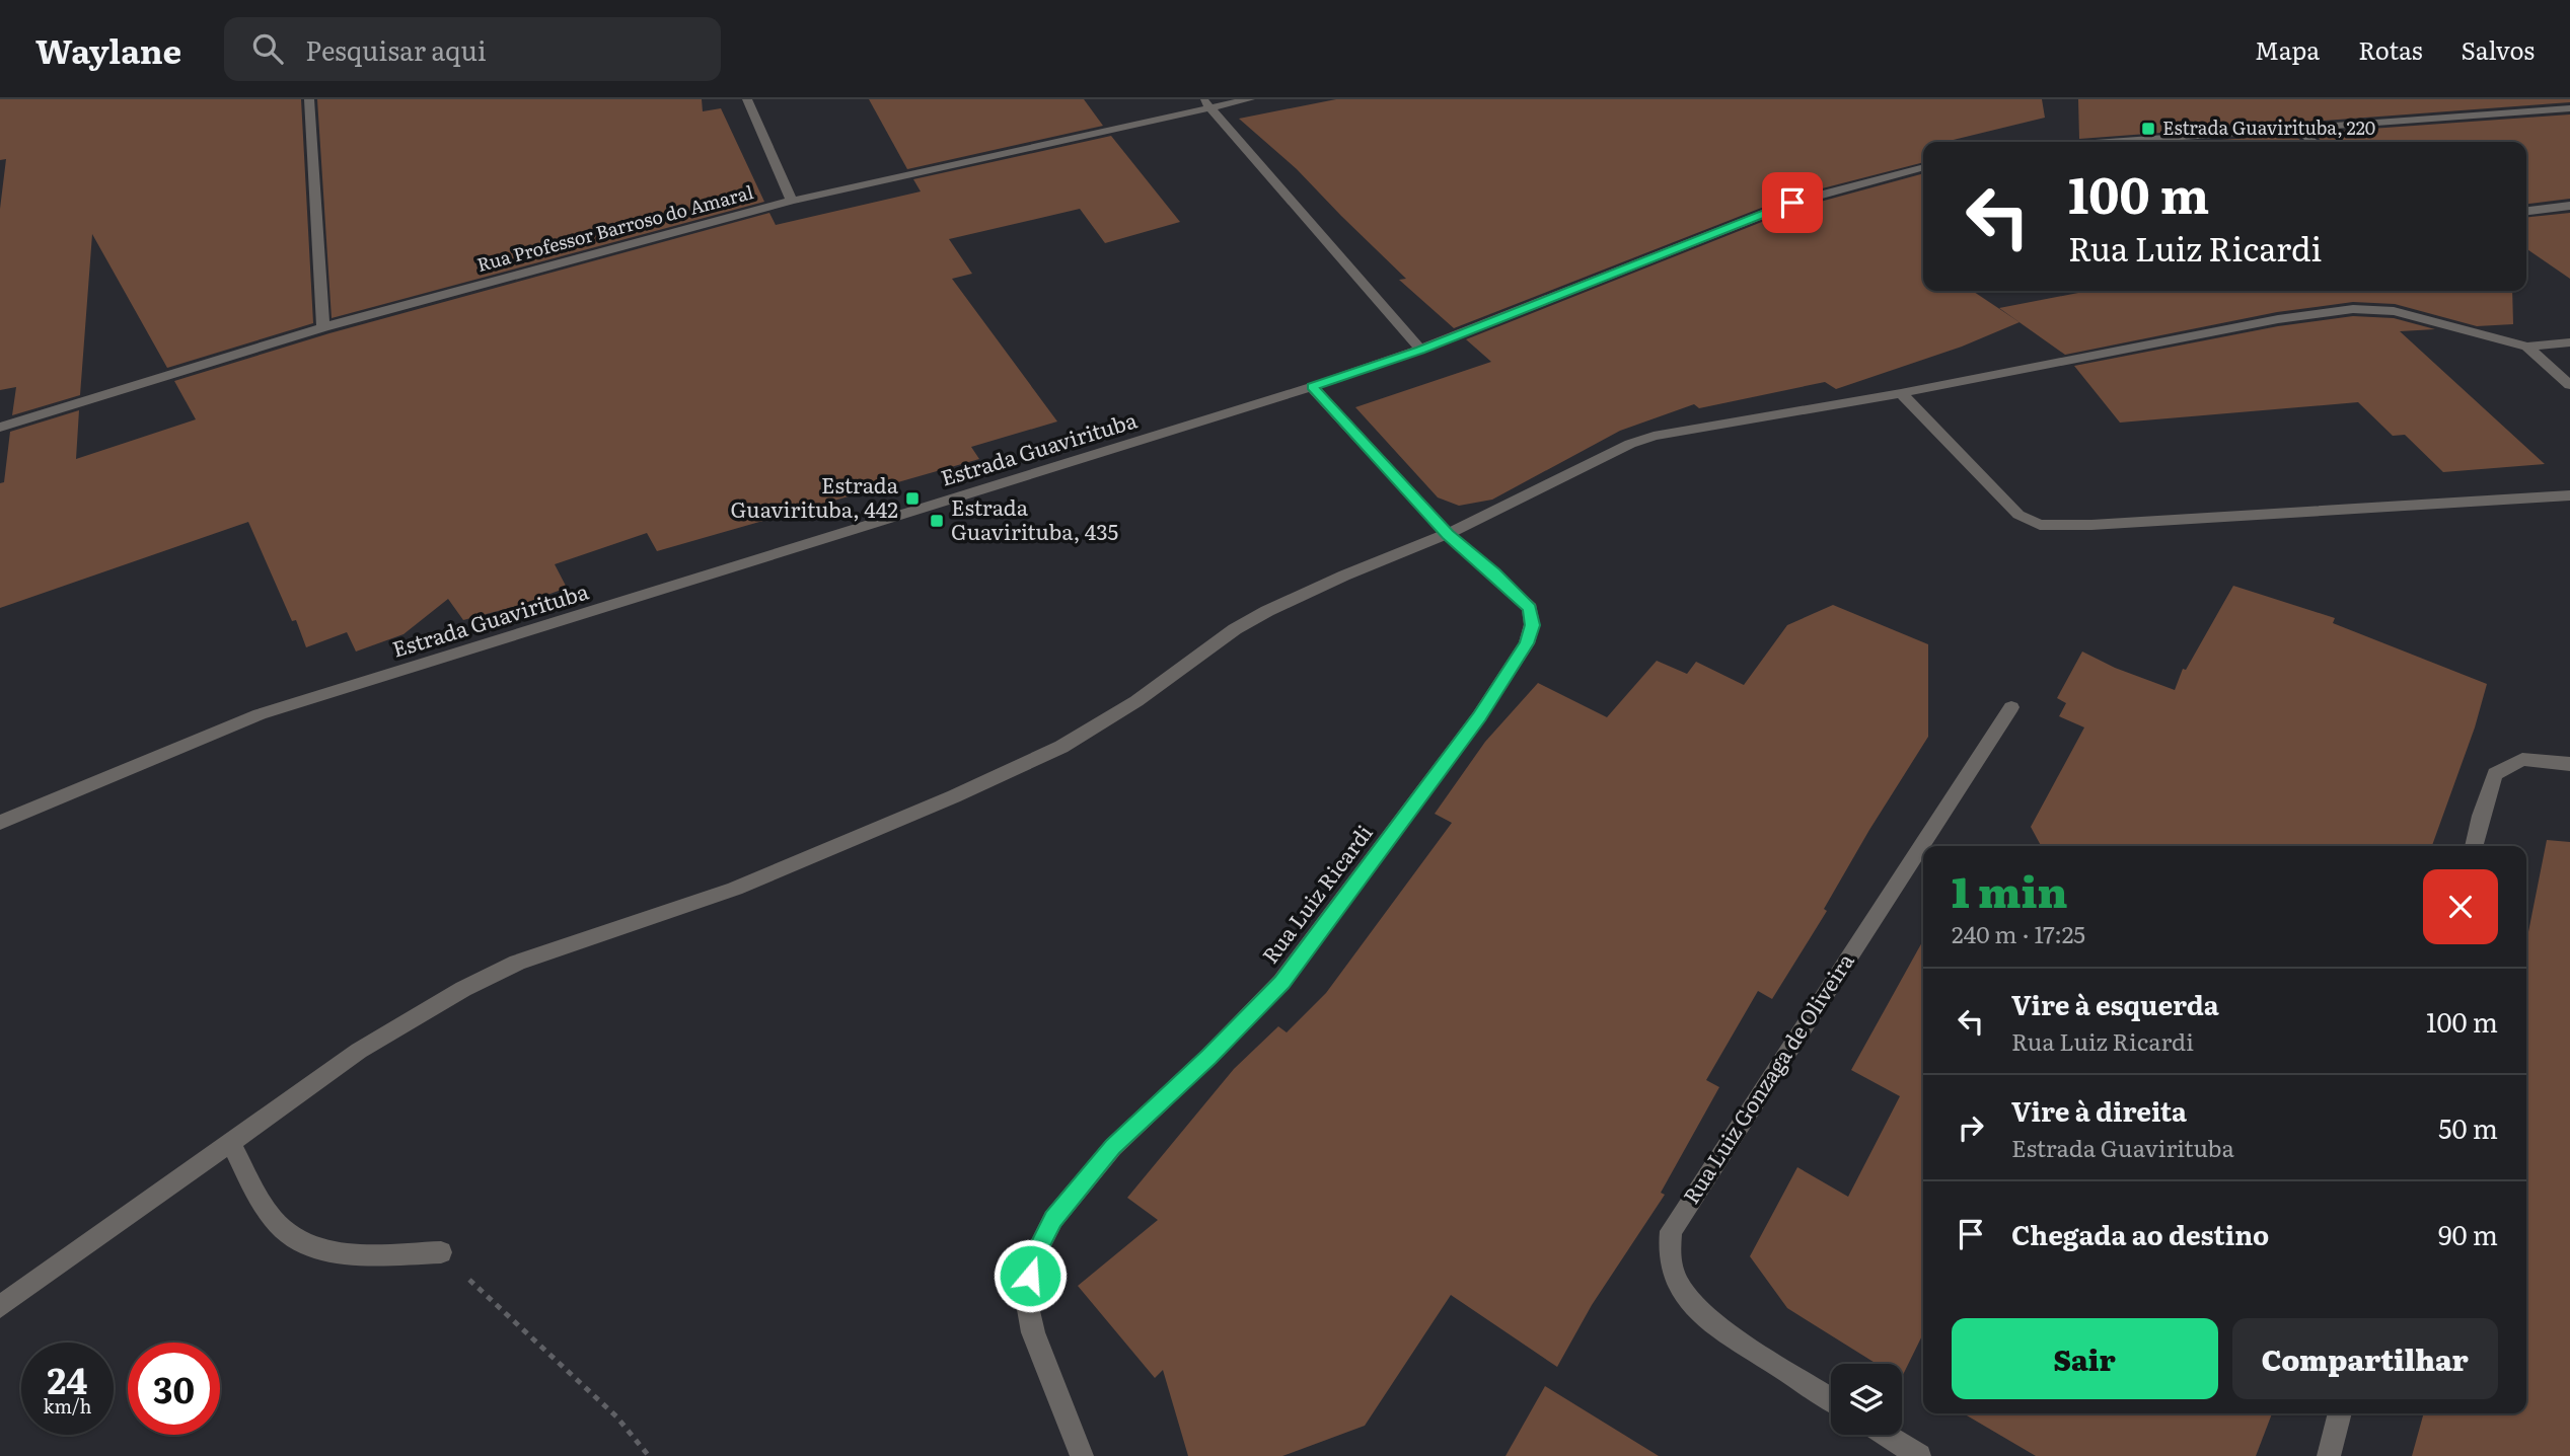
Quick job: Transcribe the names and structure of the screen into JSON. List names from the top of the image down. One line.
{"streets":{"street":["Rua Professor Barroso do Amaral","Estrada Guavirituba","Rua Luiz Ricardi","Rua Luiz Gonzaga de Oliveira"]},"crossings":[["Estrada Guavirituba","Rua Luiz Ricardi"]],"places":{"transit":["Estrada Guavirituba, 220","Estrada Guavirituba, 442","Estrada Guavirituba, 435"]},"page":{"header":"Waylane","search":"Pesquisar aqui","nav":["Mapa","Rotas","Salvos"],"turn":["100 m","Rua Luiz Ricardi"],"heading":["1 min","240 m · 17:25"],"list":[{"name":"Vire à esquerda","note":"Rua Luiz Ricardi","value":"100 m"},{"name":"Vire à direita","note":"Estrada Guavirituba","value":"50 m"},{"name":"Chegada ao destino","value":"90 m"}],"buttons":["Sair","Compartilhar"],"speed":"24 km/h","limit":"30"}}
